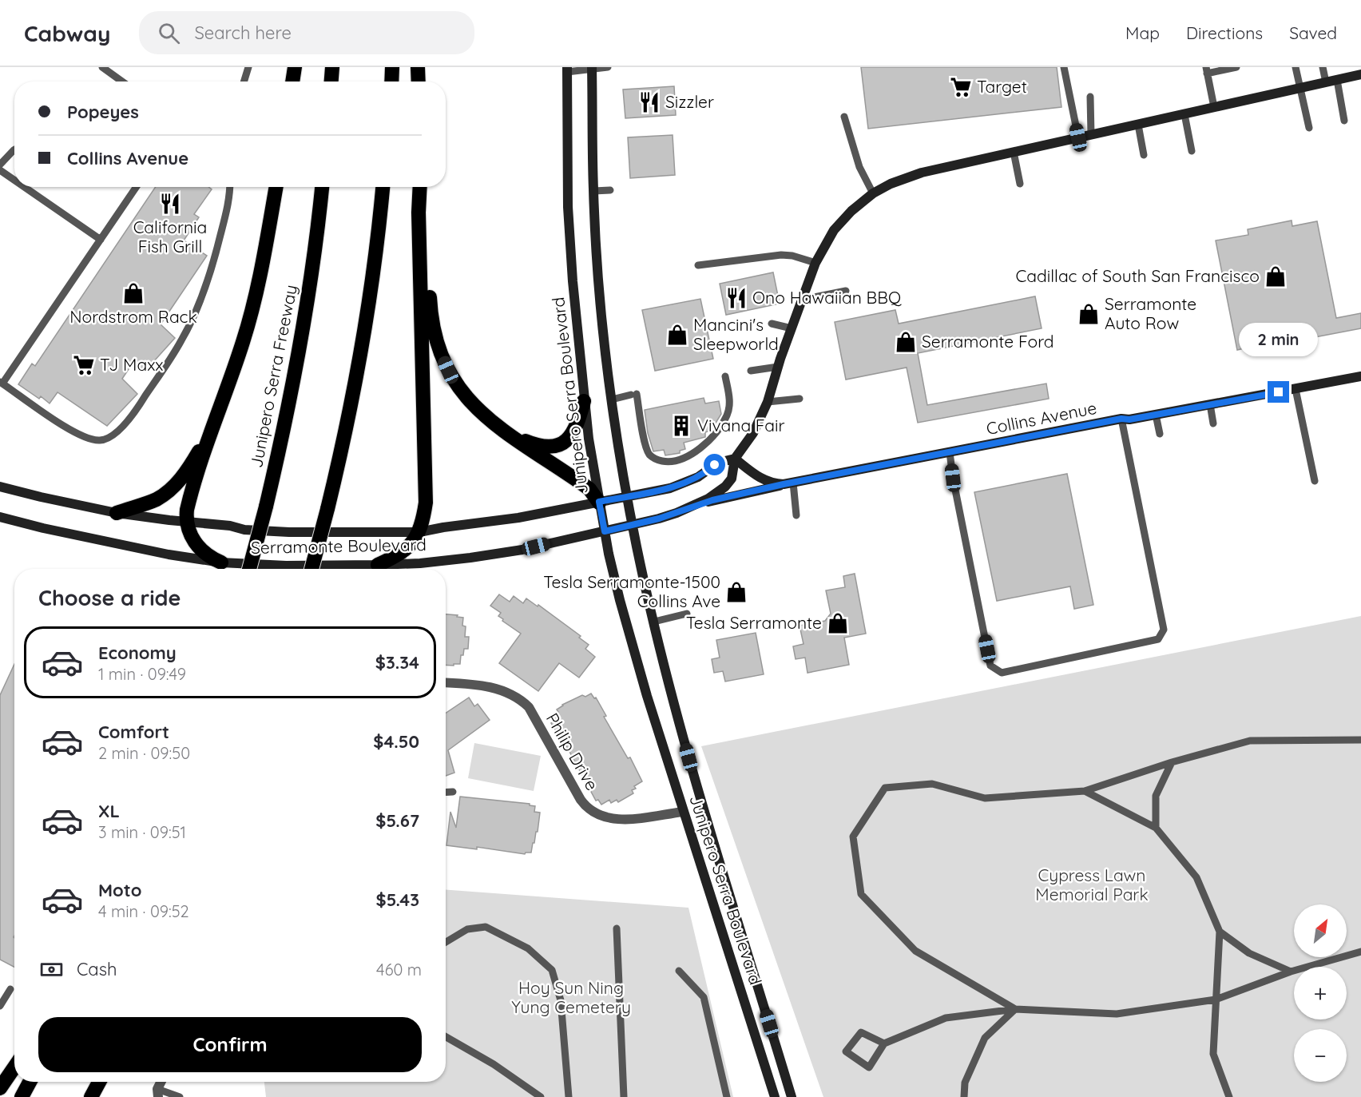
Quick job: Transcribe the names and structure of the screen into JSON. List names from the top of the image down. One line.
{"streets":{"highway":["Junipero Serra Freeway"],"main road":["Junipero Serra Boulevard","Collins Avenue","Serramonte Boulevard"],"street":["Philip Drive"]},"crossings":[["Junipero Serra Boulevard","Serramonte Boulevard"],["Junipero Serra Boulevard","Philip Drive"],["Collins Avenue","Serramonte Boulevard"]],"parks":["Cypress Lawn Memorial Park","Hoy Sun Ning Yung Cemetery"],"places":{"supermarket":["Target","TJ Maxx"],"restaurant":["Sizzler","California Fish Grill","Ono Hawaiian BBQ"],"shop":["Cadillac of South San Francisco","Nordstrom Rack","Serramonte Auto Row","Mancini's Sleepworld","Serramonte Ford","Tesla Serramonte-1500 Collins Ave","Tesla Serramonte"],"building":["Vivana Fair"]},"north":"top right","page":{"header":"Cabway","search":"Search here","nav":["Map","Directions","Saved"],"banner":["Popeyes","Collins Avenue"],"bubble":"2 min","heading":"Choose a ride","list":[{"name":"Economy","note":"1 min · 09:49","value":"$3.34"},{"name":"Comfort","note":"2 min · 09:50","value":"$4.50"},{"name":"XL","note":"3 min · 09:51","value":"$5.67"},{"name":"Moto","note":"4 min · 09:52","value":"$5.43"}],"map_buttons":["+","−"],"pay":["Cash","460 m"],"buttons":"Confirm"}}
